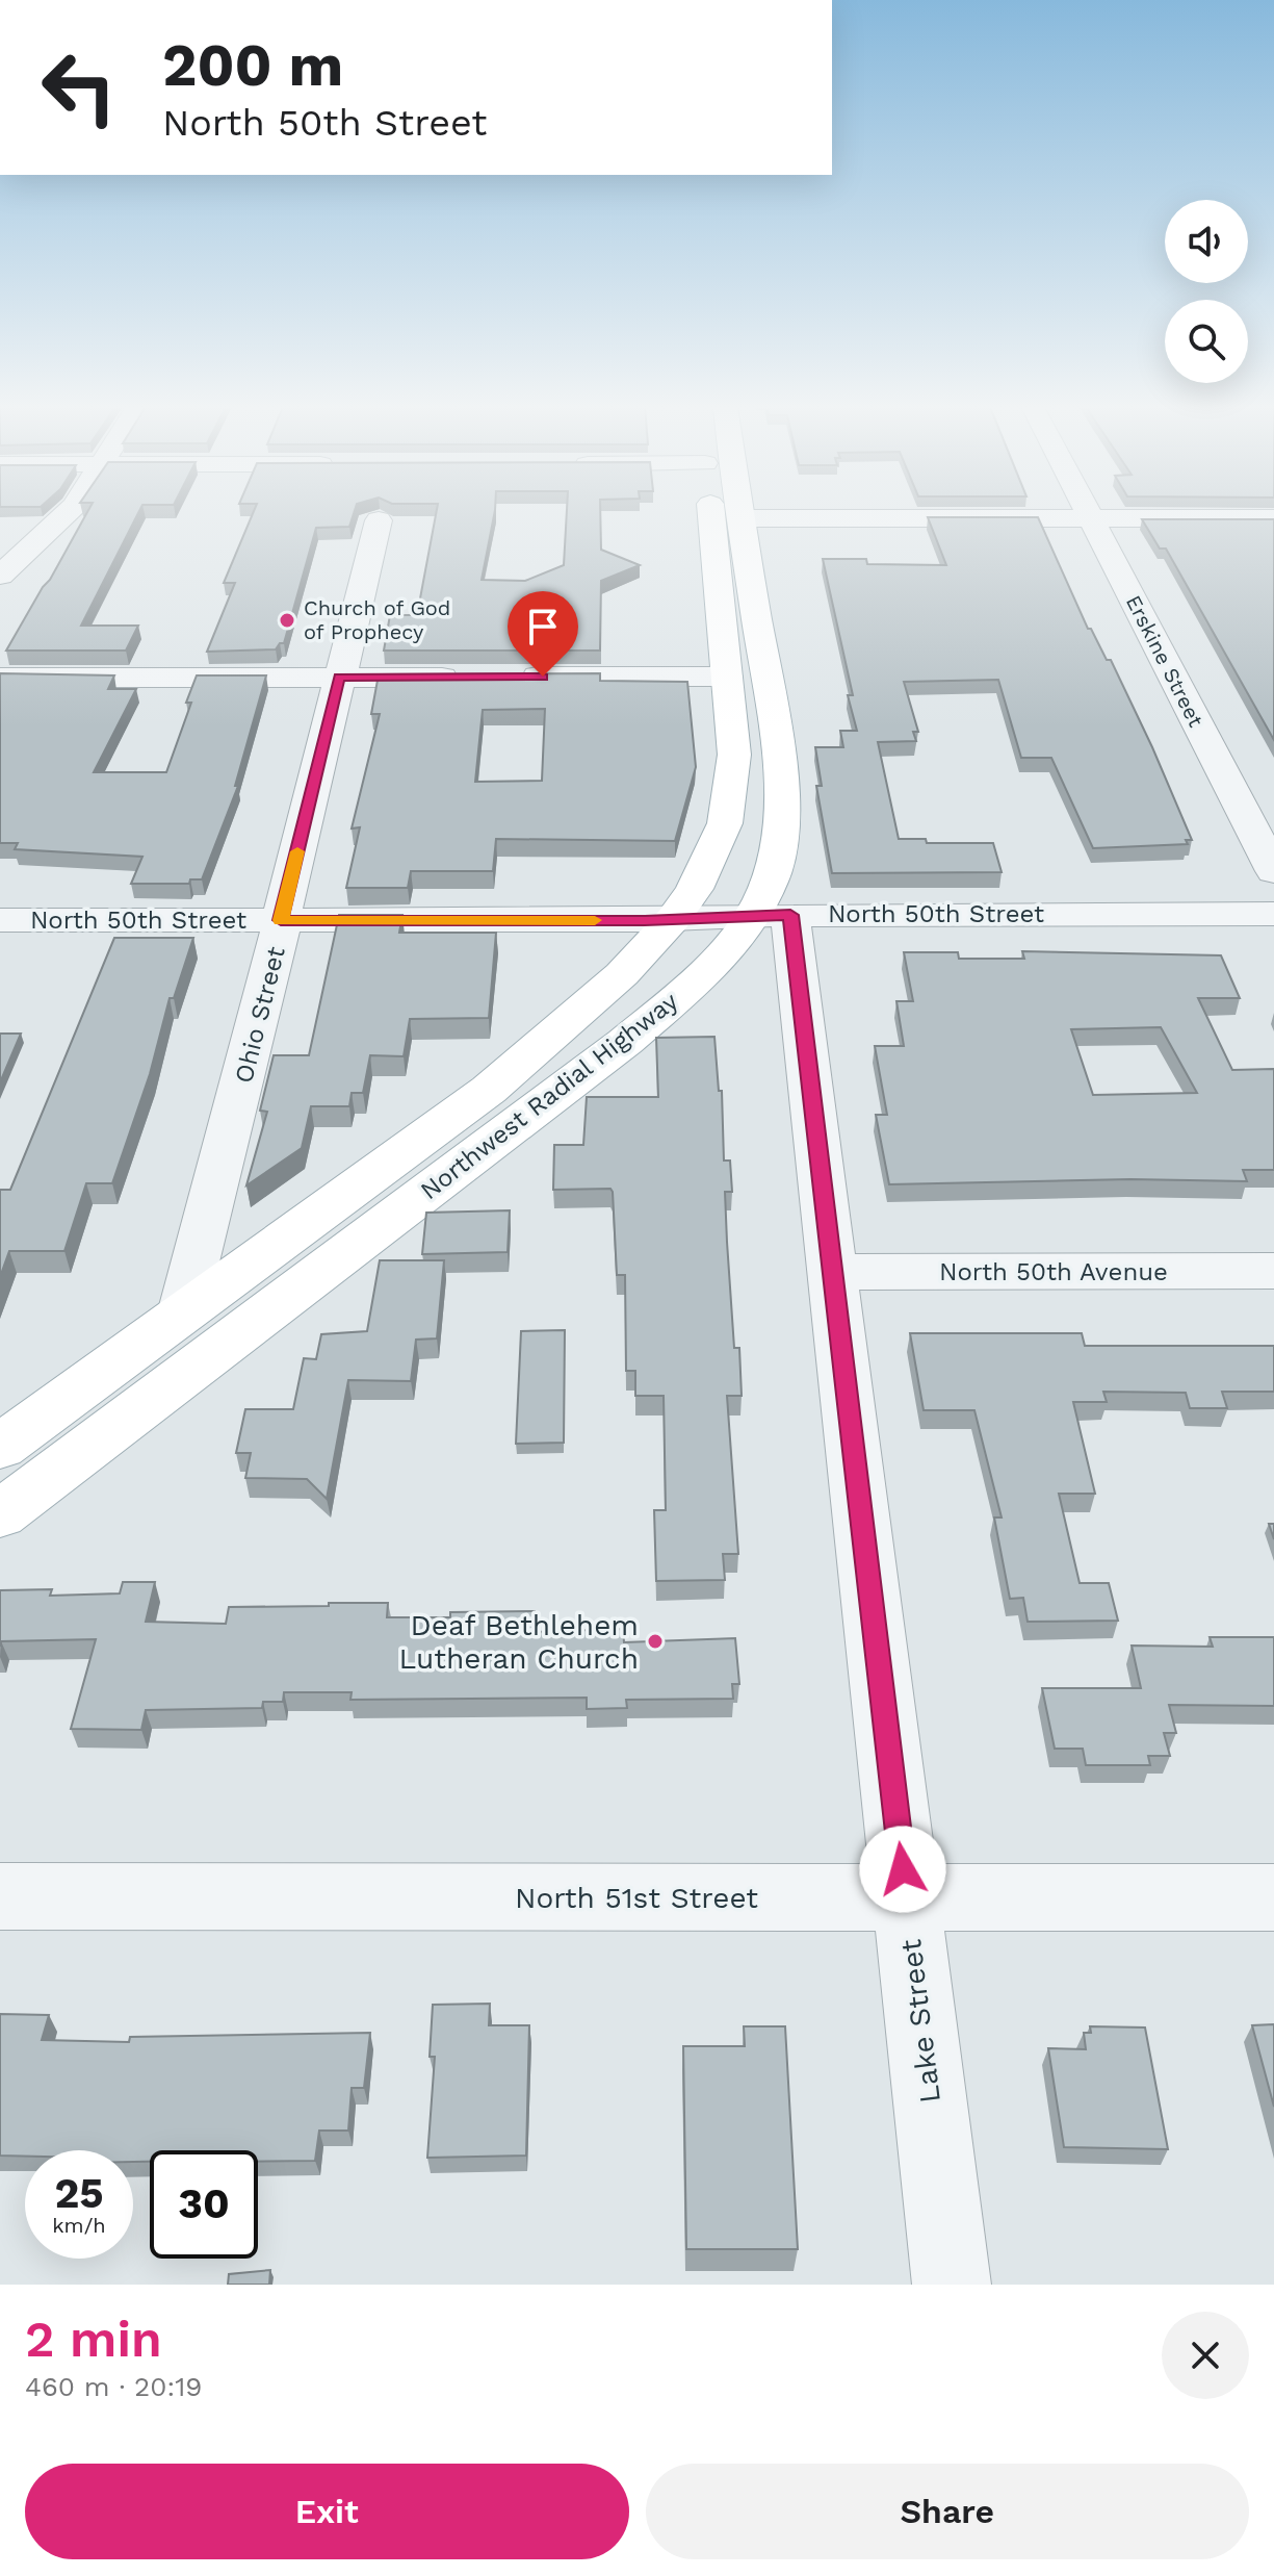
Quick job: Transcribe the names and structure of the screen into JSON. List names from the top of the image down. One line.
{"streets":{"main road":["Northwest Radial Highway"],"street":["Erskine Street","North 50th Street","Ohio Street","North 50th Avenue","North 51st Street","Lake Street"]},"crossings":[["North 50th Street","Ohio Street"],["North 50th Street","Northwest Radial Highway"],["North 50th Street","Lake Street"],["Ohio Street","Northwest Radial Highway"],["Northwest Radial Highway","Lake Street"],["North 50th Avenue","Lake Street"],["North 51st Street","Lake Street"]],"places":["Church of God of Prophecy","Deaf Bethlehem Lutheran Church"],"page":{"turn":["200 m","North 50th Street"],"speed":"25 km/h","limit":"30","heading":["2 min","460 m · 20:19"],"buttons":["Exit","Share"]}}
